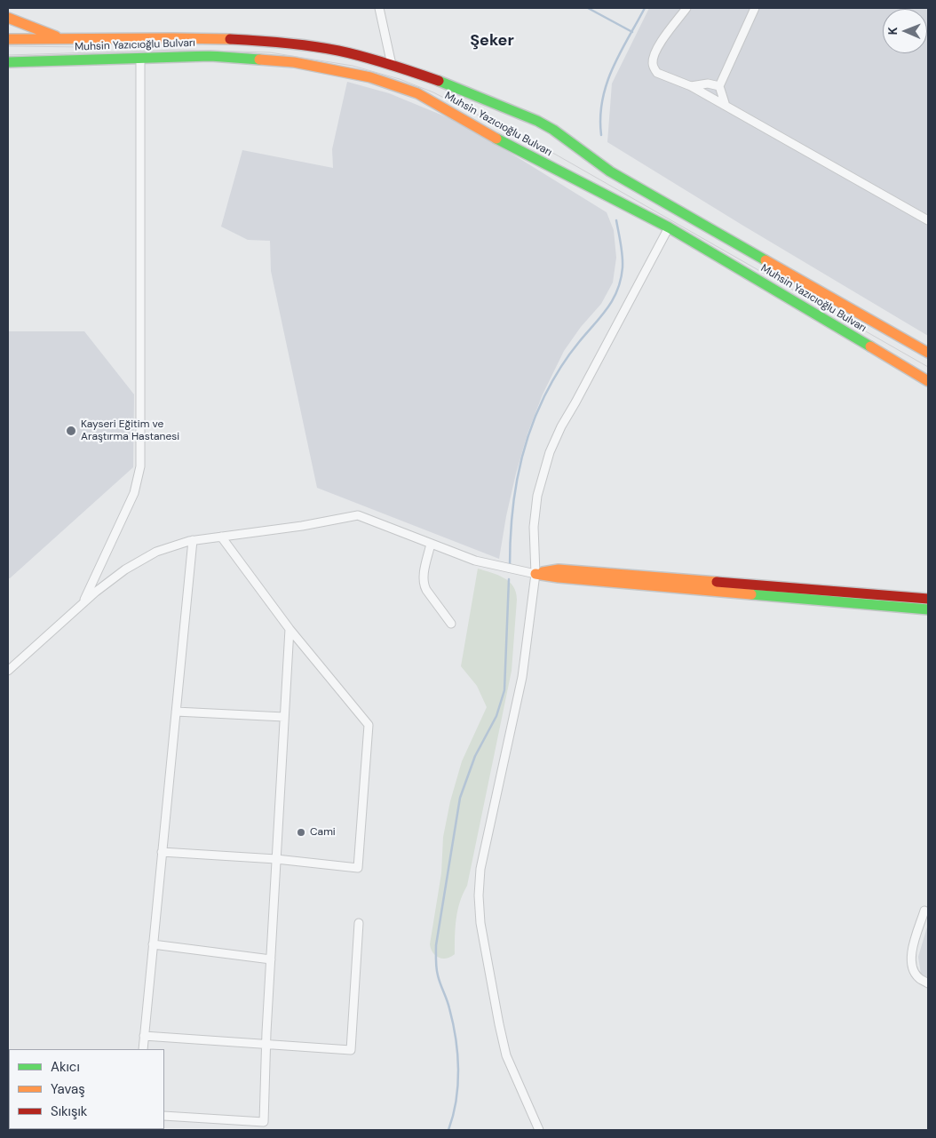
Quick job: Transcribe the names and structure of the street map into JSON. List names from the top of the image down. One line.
{"streets":{"main road":["Muhsin Yazıcıoğlu Bulvarı"]},"districts":["Şeker"],"places":["Kayseri Eğitim ve Araştırma Hastanesi","Cami"],"legend":["Akıcı","Yavaş","Sıkışık"],"north":"left"}
